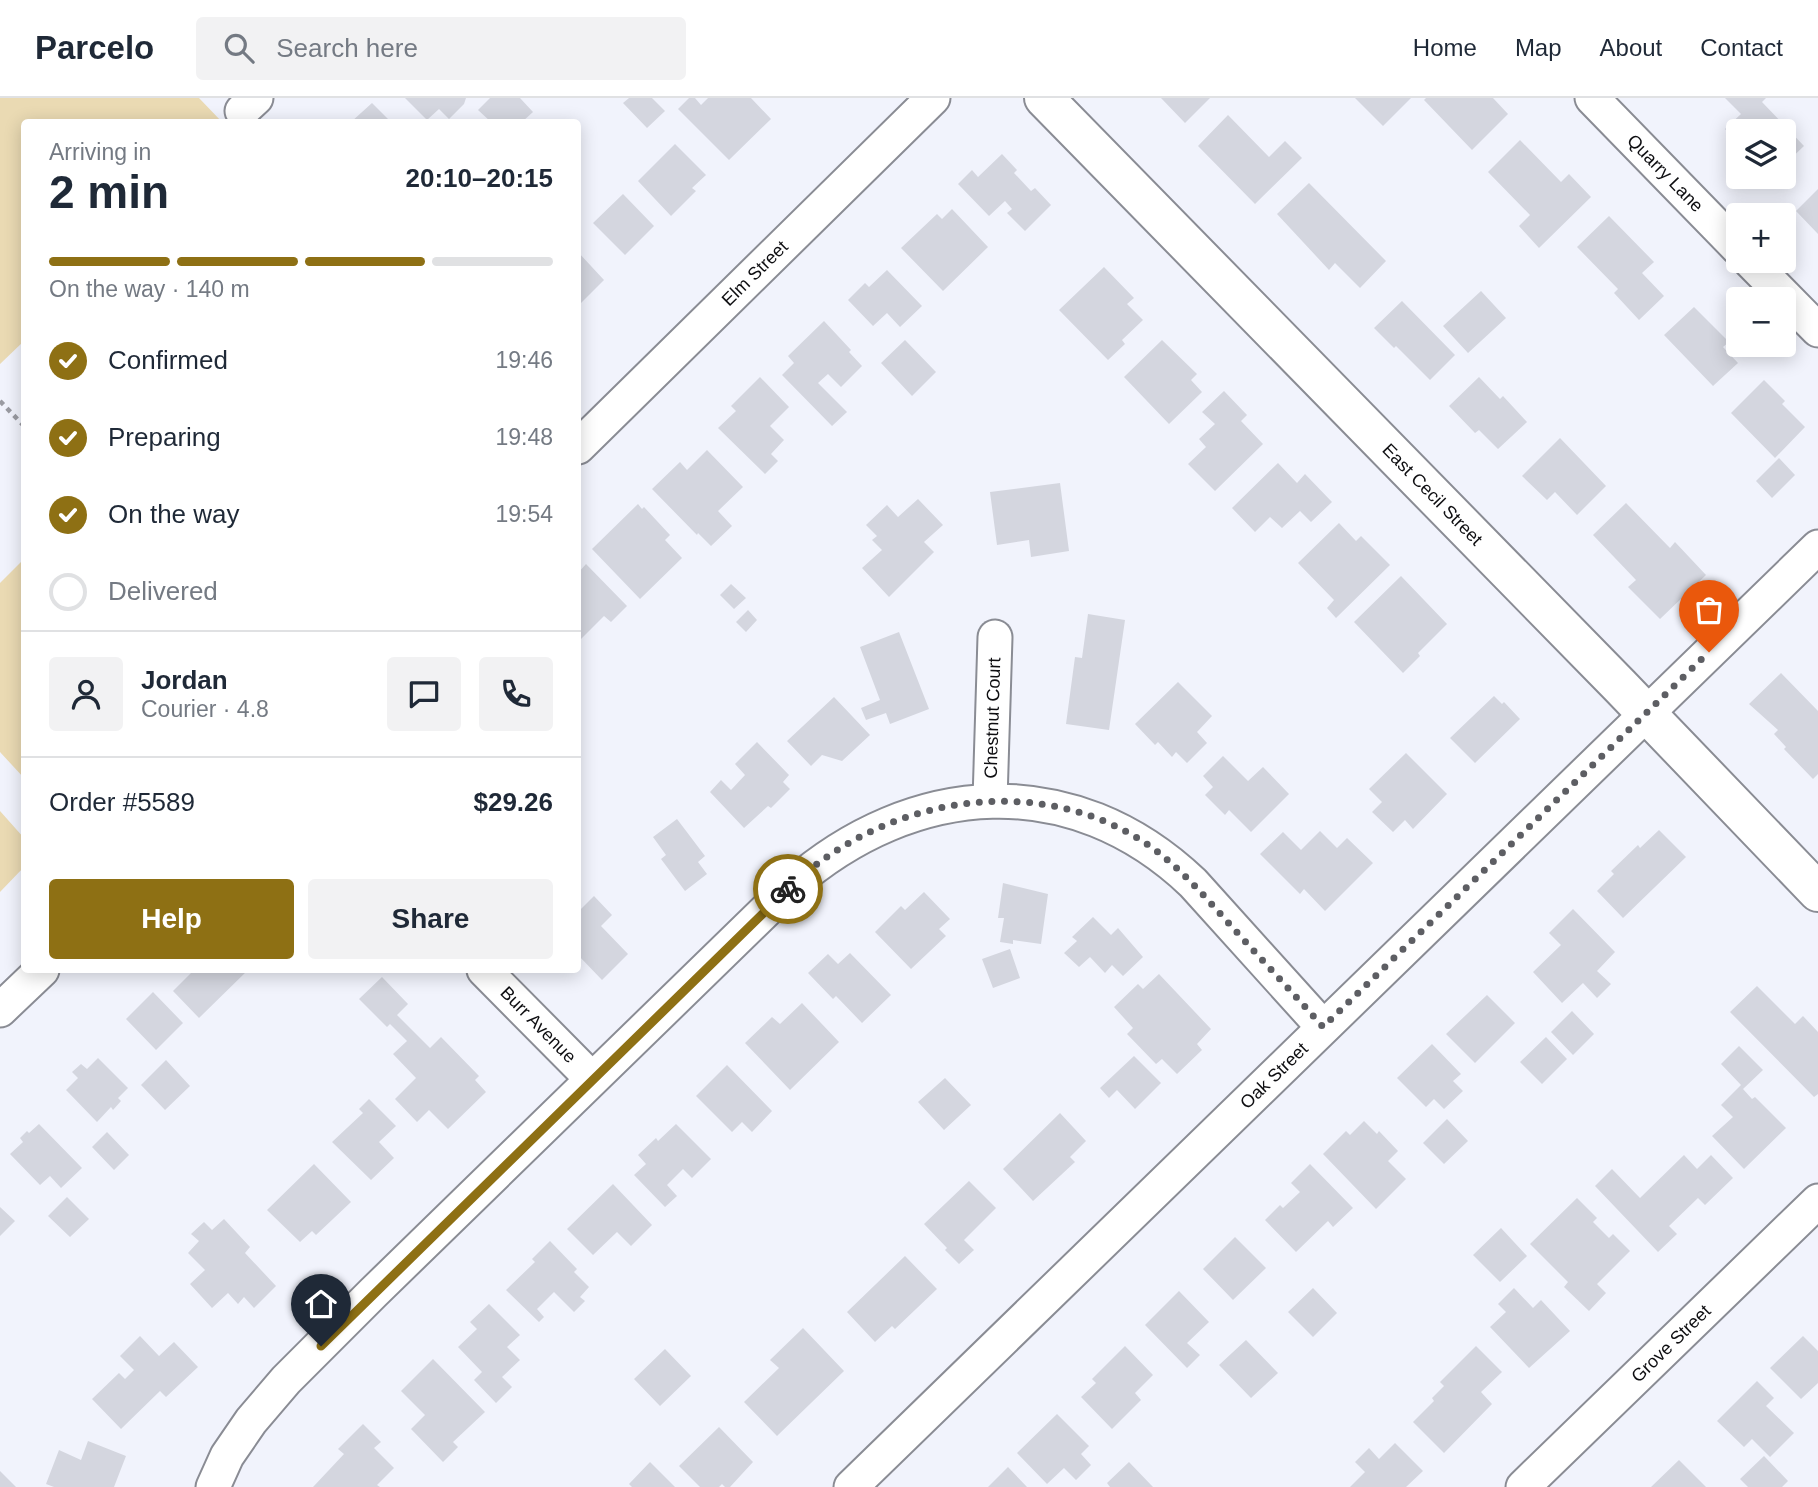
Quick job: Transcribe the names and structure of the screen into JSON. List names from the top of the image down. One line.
{"streets":{"main road":["East Cecil Street"],"street":["Quarry Lane","Elm Street","Chestnut Court","Burr Avenue","Oak Street","Grove Street"]},"crossings":[["East Cecil Street","Oak Street"]],"page":{"header":"Parcelo","search":"Search here","nav":["Home","Map","About","Contact"],"map_buttons":["+","−"],"heading":["2 min","Arriving in","20:10–20:15"],"panel":["Jordan","Courier · 4.8","Order #5589","$29.26"],"bar":"On the way · 140 m","list":[["Confirmed","19:46"],["Preparing","19:48"],["On the way","19:54"],"Delivered"],"buttons":["Help","Share"]}}
